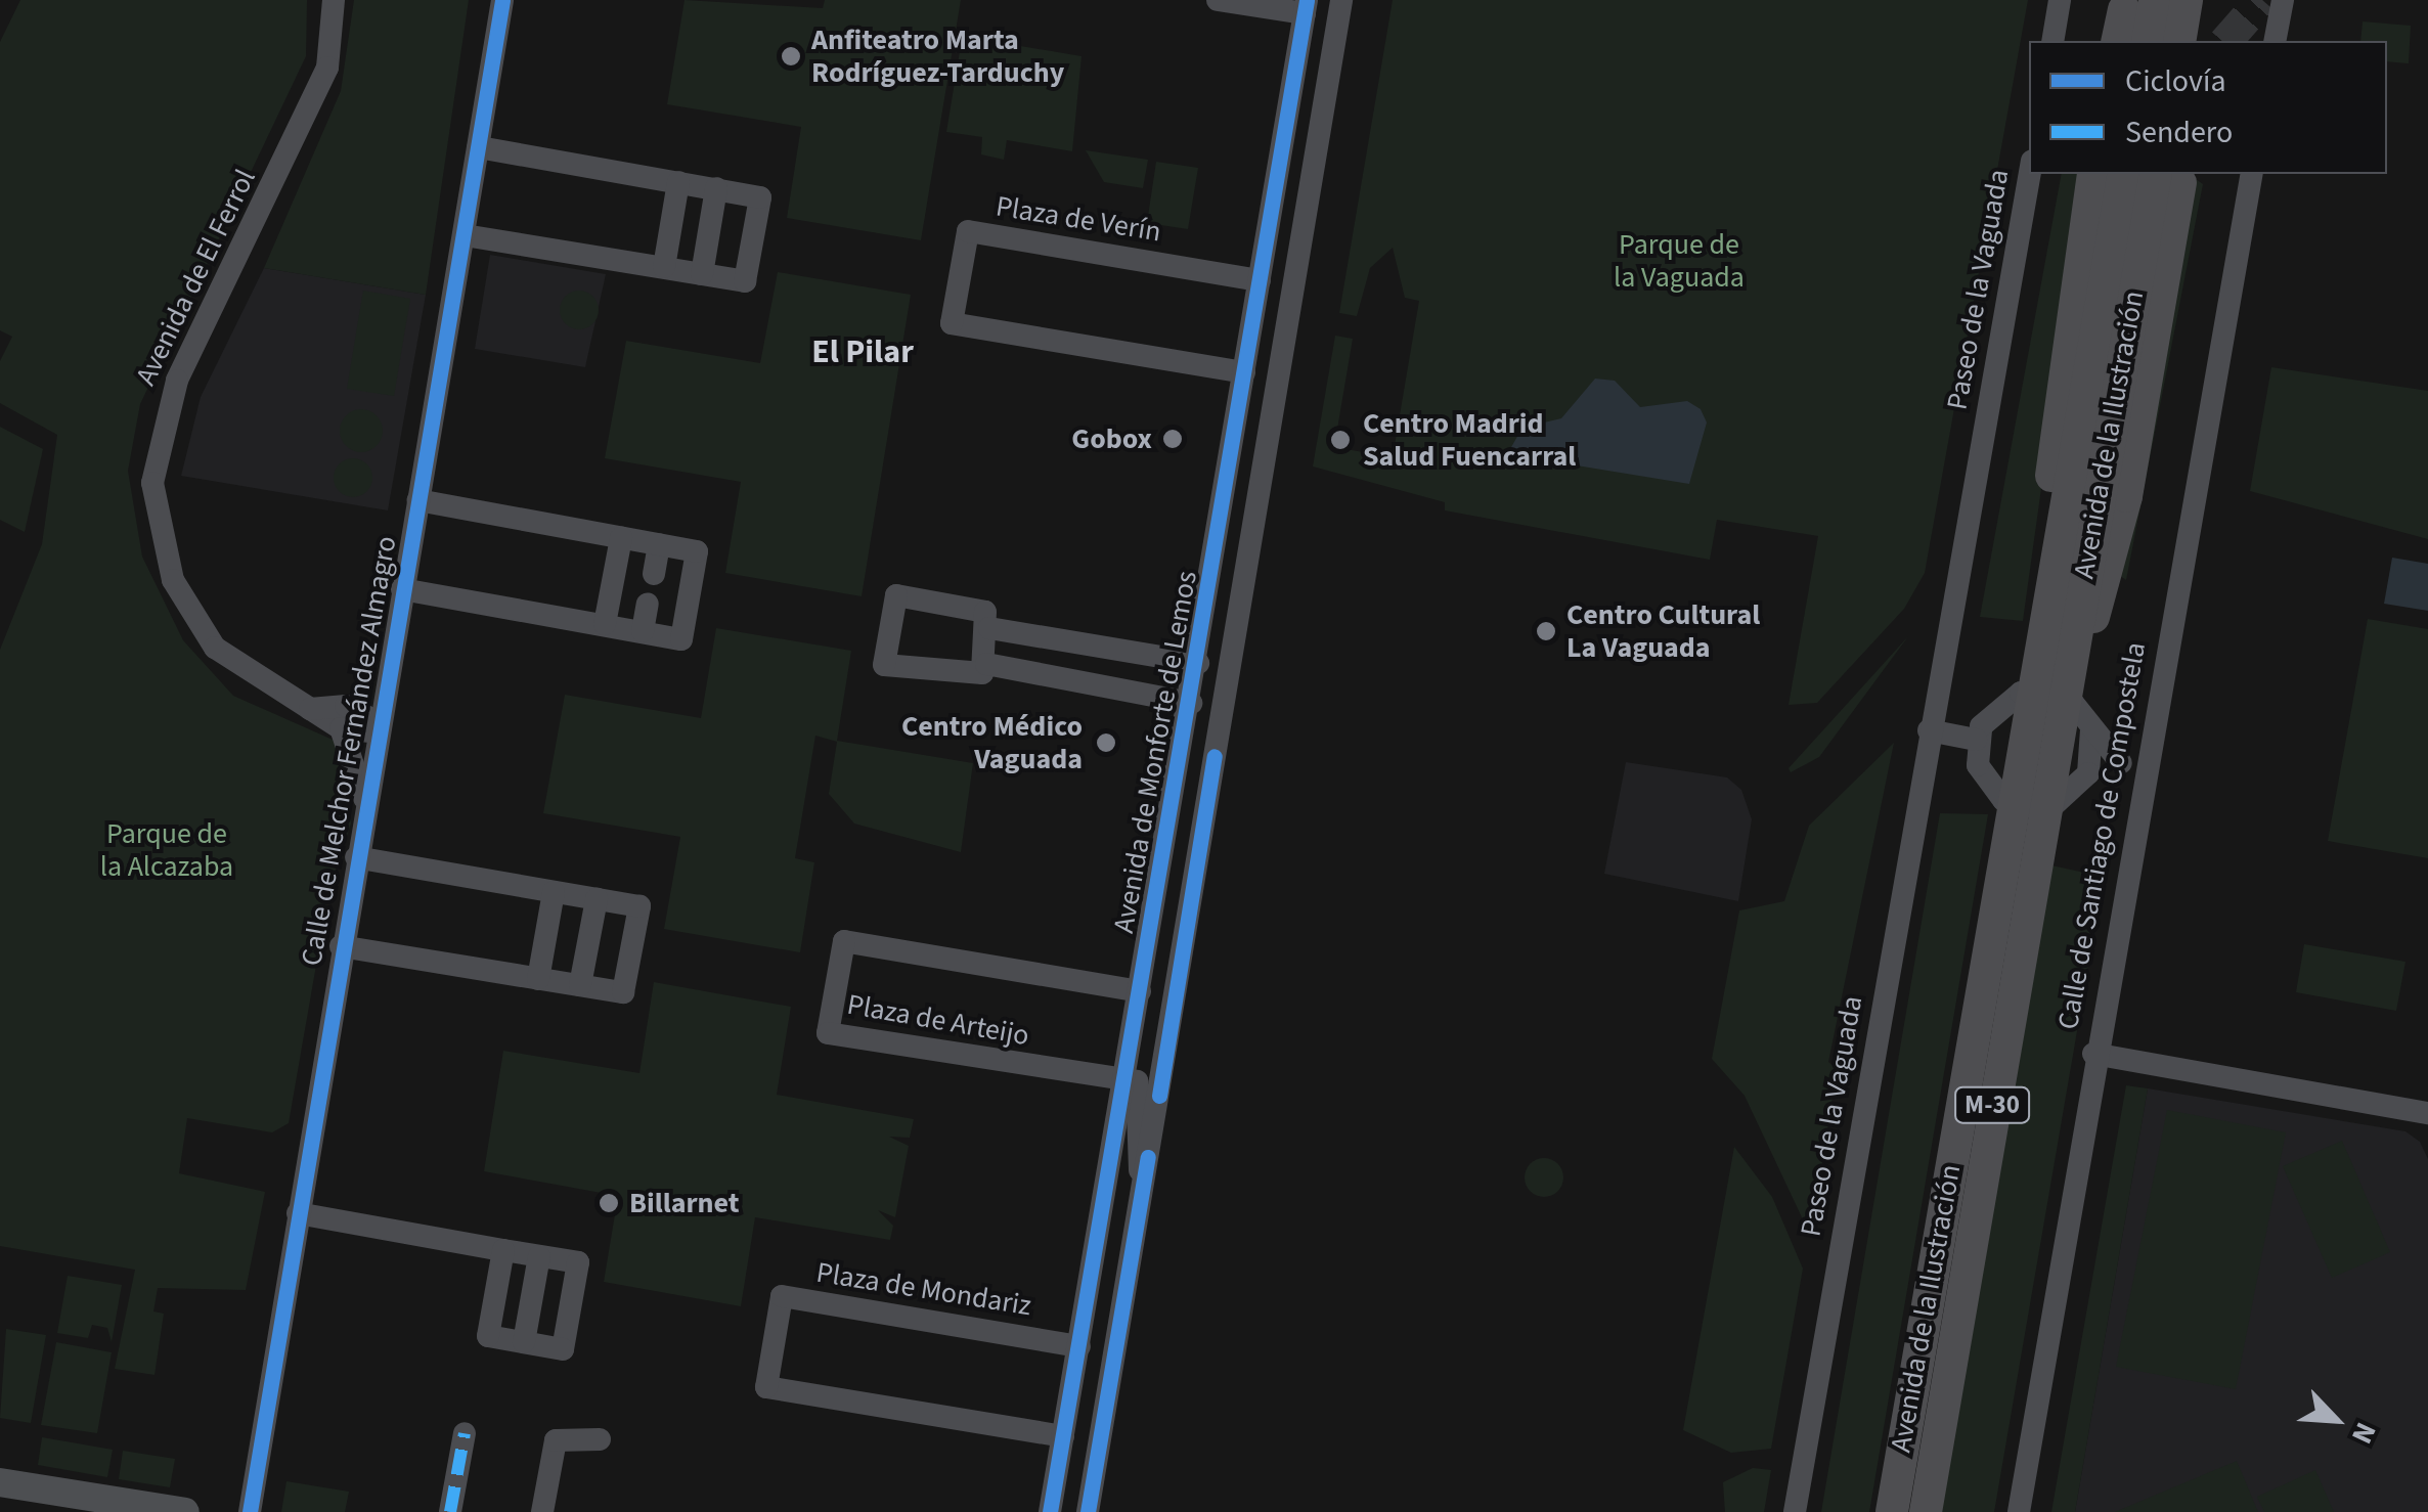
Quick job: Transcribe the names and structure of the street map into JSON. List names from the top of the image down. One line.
{"streets":{"highway":["Avenida de la Ilustración","M-30"],"street":["Plaza de Verín","Avenida de El Ferrol","Paseo de la Vaguada","Calle de Melchor Fernández Almagro","Avenida de Monforte de Lemos","Calle de Santiago de Compostela","Plaza de Arteijo","Plaza de Mondariz"]},"crossings":[["Plaza de Verín","Avenida de Monforte de Lemos"],["Avenida de El Ferrol","Calle de Melchor Fernández Almagro"],["Avenida de Monforte de Lemos","Plaza de Arteijo"],["Avenida de Monforte de Lemos","Plaza de Mondariz"]],"districts":["El Pilar"],"parks":["Parque de la Vaguada","Parque de la Alcazaba"],"places":["Anfiteatro Marta Rodríguez-Tarduchy","Gobox","Centro Madrid Salud Fuencarral","Centro Cultural La Vaguada","Centro Médico Vaguada","Billarnet"],"legend":["Ciclovía","Sendero"],"north":"bottom right"}
